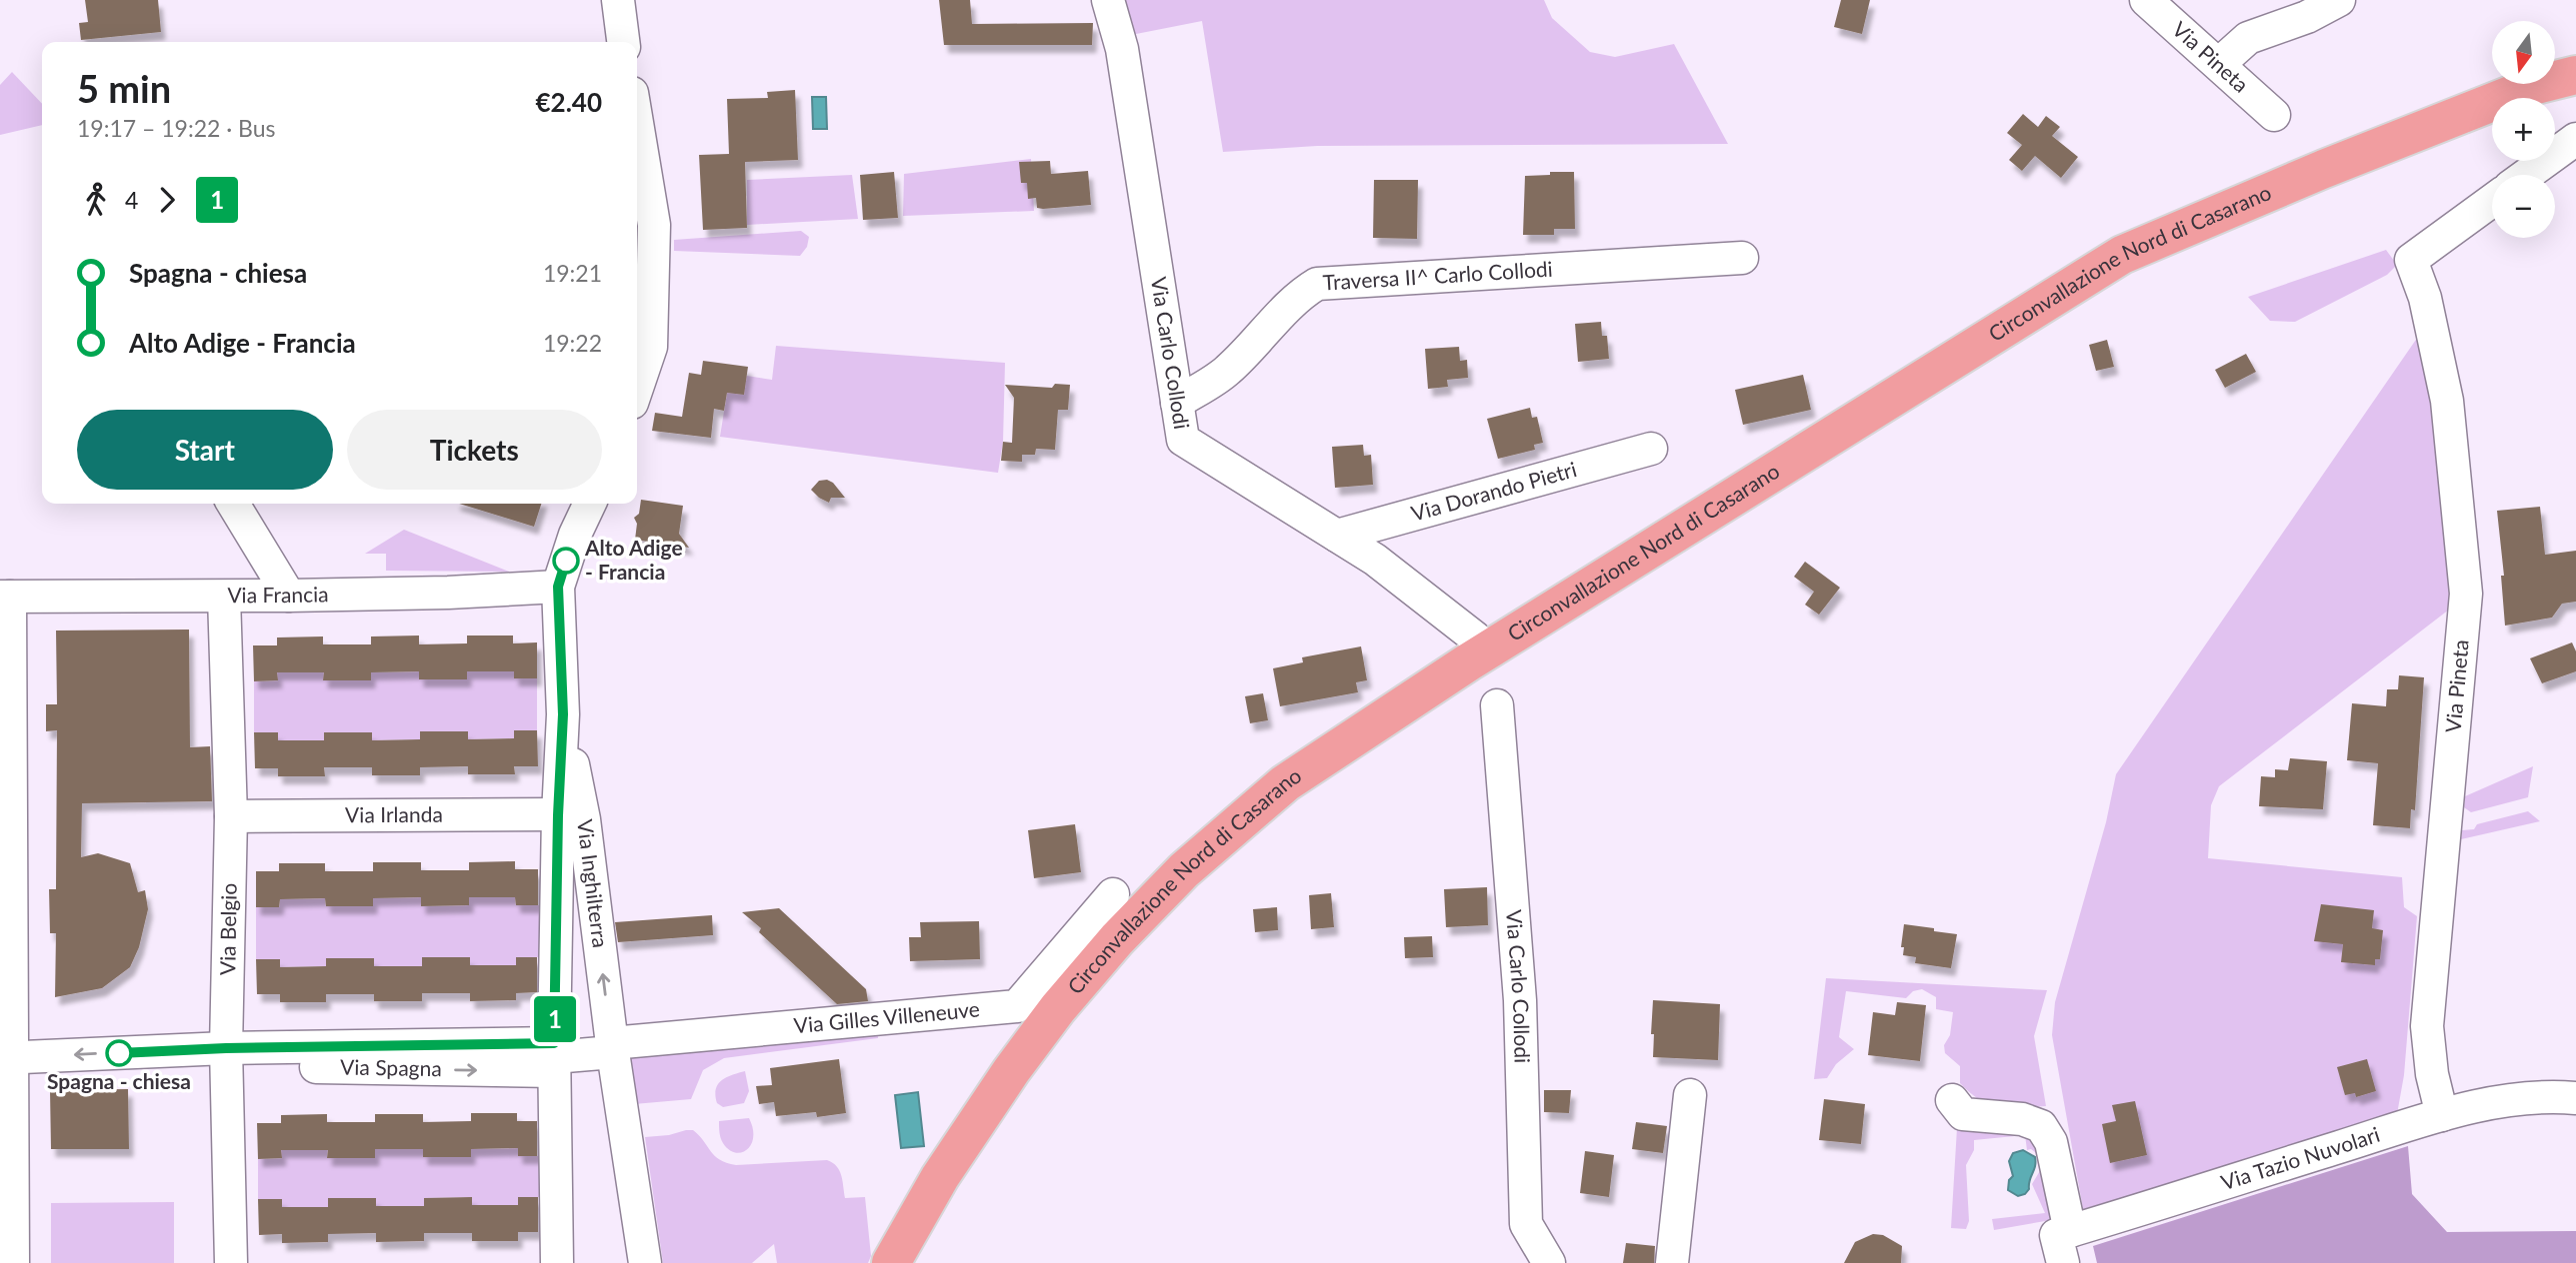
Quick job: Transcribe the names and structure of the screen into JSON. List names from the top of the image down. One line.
{"streets":{"main road":["Circonvallazione Nord di Casarano"],"street":["Via Pineta","Traversa II^ Carlo Collodi","Via Carlo Collodi","Via Dorando Pietri","Via Francia","Via Irlanda","Via Inghilterra","Via Belgio","Via Gilles Villeneuve","Via Spagna","Via Tazio Nuvolari"]},"crossings":[["Via Pineta","Via Tazio Nuvolari"],["Traversa II^ Carlo Collodi","Via Carlo Collodi"],["Via Carlo Collodi","Via Dorando Pietri"],["Via Francia","Via Inghilterra"],["Via Francia","Via Belgio"],["Via Irlanda","Via Inghilterra"],["Via Irlanda","Via Belgio"],["Via Inghilterra","Via Gilles Villeneuve"],["Via Inghilterra","Via Spagna"],["Via Belgio","Via Spagna"]],"one_way":["Via Spagna"],"places":["Alto Adige - Francia","Spagna - chiesa"],"lines":["bus line 1"],"north":"bottom","page":{"on_map":"1","map_buttons":["+","−"],"heading":["5 min","19:17 – 19:22 · Bus","€2.40"],"legs":["4","1"],"list":[{"name":"Spagna - chiesa","value":"19:21"},{"name":"Alto Adige - Francia","value":"19:22"}],"buttons":["Start","Tickets"]}}
